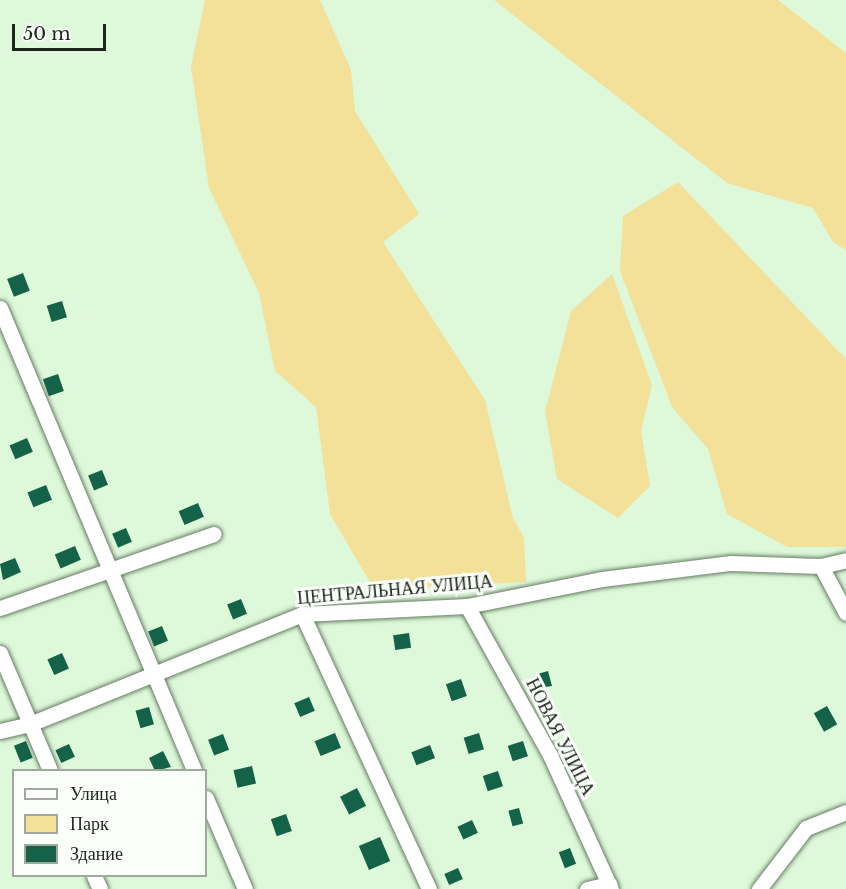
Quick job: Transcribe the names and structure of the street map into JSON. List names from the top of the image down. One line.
{"streets":{"street":["ЦЕНТРАЛЬНАЯ УЛИЦА","НОВАЯ УЛИЦА"]},"crossings":[["ЦЕНТРАЛЬНАЯ УЛИЦА","НОВАЯ УЛИЦА"]],"legend":["Улица","Парк","Здание"],"scale_bar":"50 m"}
